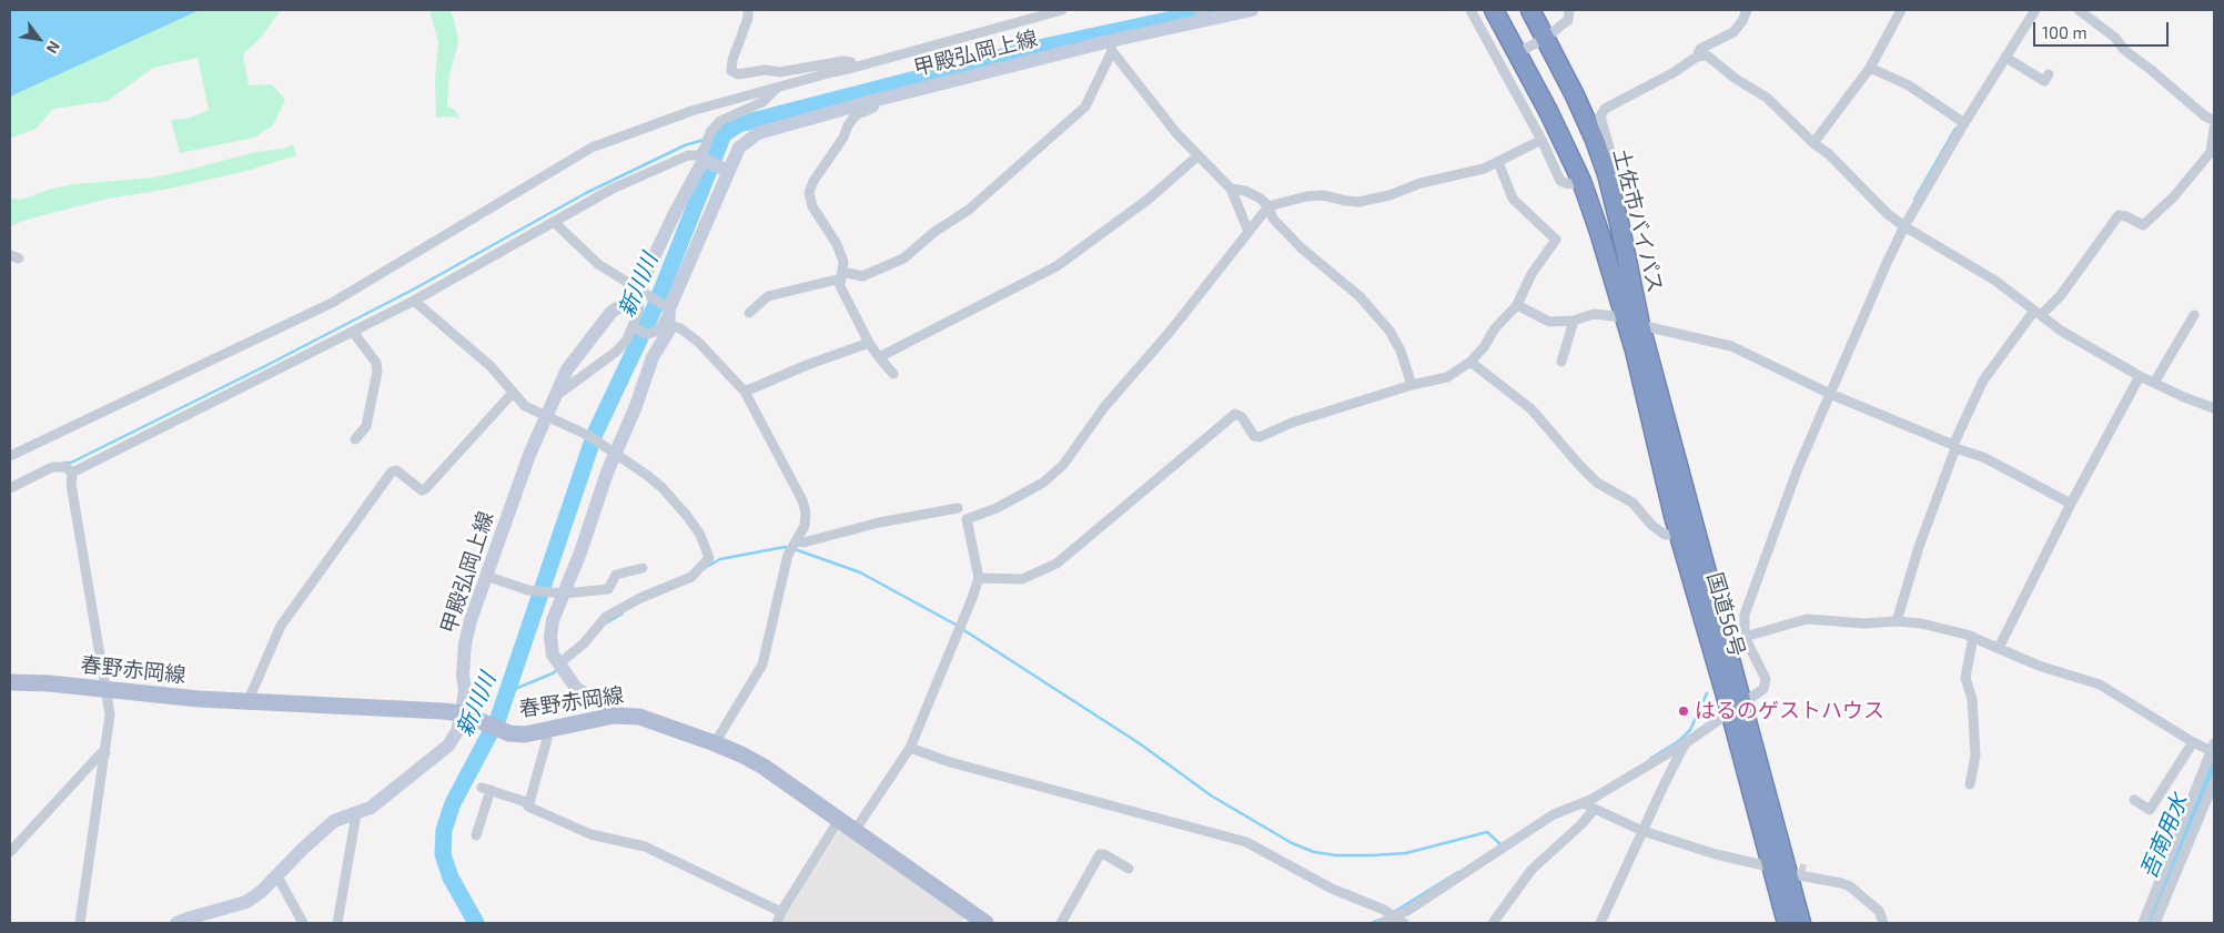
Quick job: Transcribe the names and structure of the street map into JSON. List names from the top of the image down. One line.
{"streets":{"highway":["土佐市バイパス","国道56号"],"main road":["甲殿弘岡上線","春野赤岡線"]},"crossings":[["甲殿弘岡上線","春野赤岡線"],["土佐市バイパス","国道56号"]],"water":["新川川","吾南用水"],"places":["はるのゲストハウス"],"scale_bar":"100 m","north":"bottom right"}
